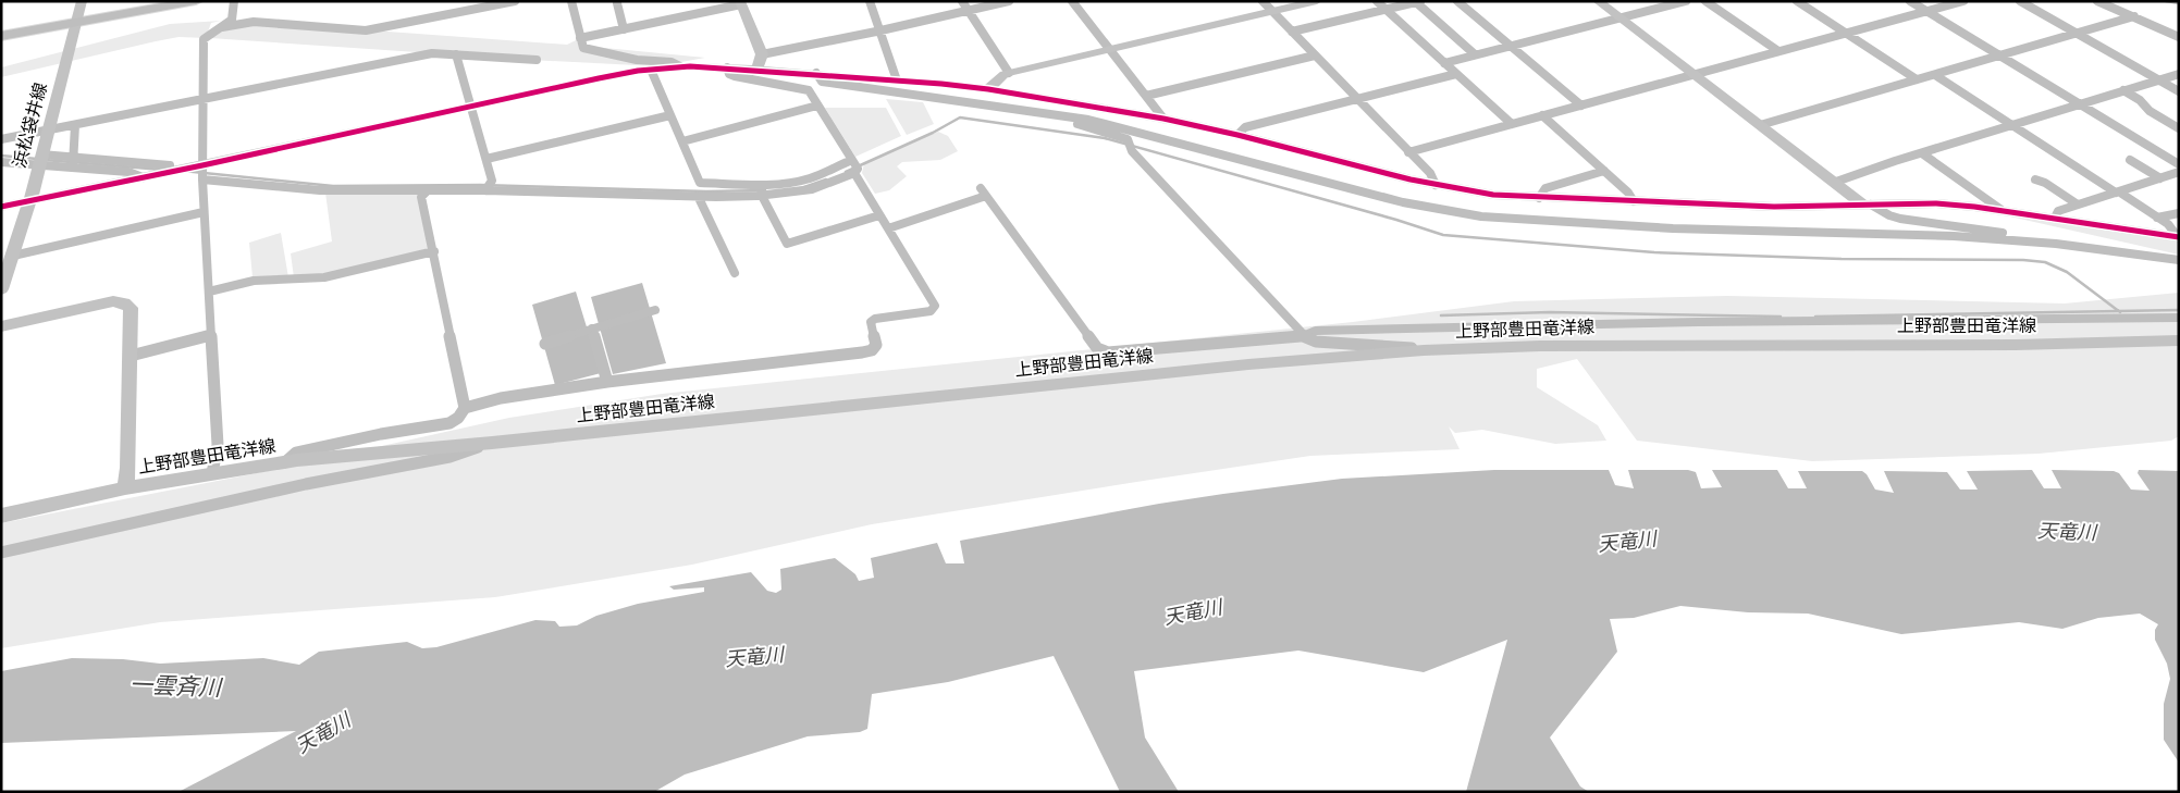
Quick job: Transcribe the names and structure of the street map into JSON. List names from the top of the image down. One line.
{"streets":{"street":["浜松袋井線","上野部豊田竜洋線"]},"water":["天竜川","一雲斉川"]}
